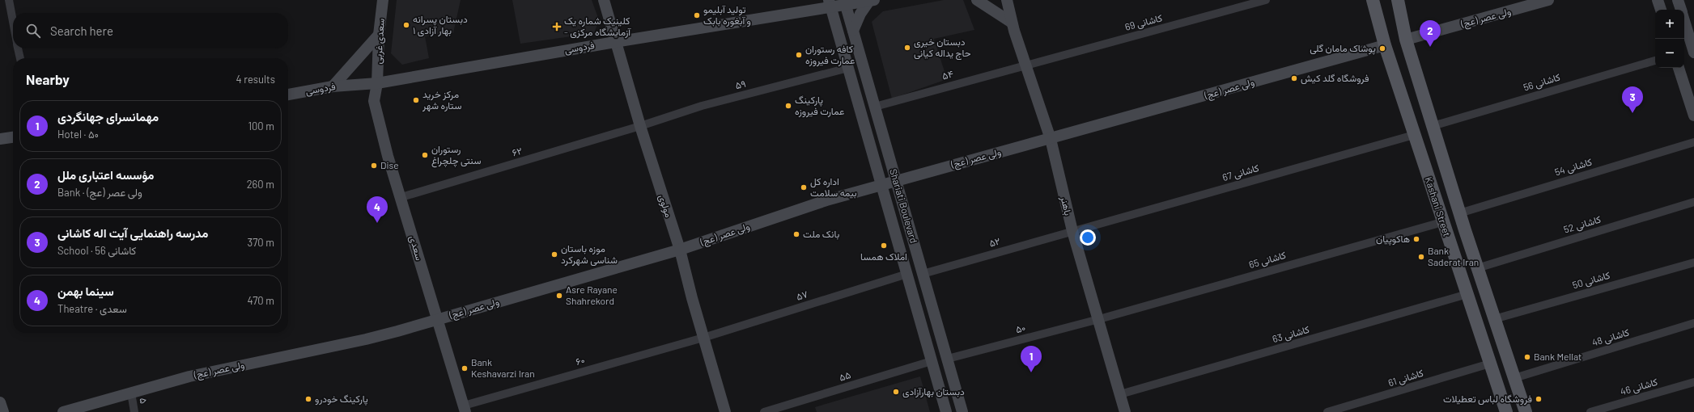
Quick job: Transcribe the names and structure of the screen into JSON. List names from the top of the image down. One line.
{"streets":{"main road":["ولی عصر (عج)","سعدی غربی","فردوسی","مولوی","Shariati Boulevard","باهنر","Kashani Street","سعدی"],"street":["کاشانی 69","۵۴","کاشانی 56","۵۹","۶۲","کاشانی 54","کاشانی 67","کاشانی 52","۵۲","کاشانی 65","کاشانی 50","۵۷","۵۰","کاشانی 63","کاشانی 48","۶۰","۵۵","کاشانی 61","کاشانی 46","۵"]},"crossings":[["ولی عصر (عج)","مولوی"],["ولی عصر (عج)","Shariati Boulevard"],["ولی عصر (عج)","باهنر"],["ولی عصر (عج)","Kashani Street"],["ولی عصر (عج)","سعدی"],["ولی عصر (عج)","۵"],["کاشانی 69","۵۴"],["کاشانی 69","باهنر"],["سعدی غربی","فردوسی"],["سعدی غربی","سعدی"],["فردوسی","مولوی"],["فردوسی","Shariati Boulevard"],["فردوسی","سعدی"],["۵۴","Shariati Boulevard"],["۵۴","باهنر"],["کاشانی 56","Kashani Street"],["۵۹","۶۲"],["۵۹","مولوی"],["۵۹","Shariati Boulevard"],["۶۲","مولوی"],["۶۲","سعدی"],["کاشانی 54","Kashani Street"],["کاشانی 67","باهنر"],["کاشانی 67","Kashani Street"],["کاشانی 67","۵۲"],["مولوی","۵۷"],["مولوی","۶۰"],["Shariati Boulevard","۵۲"],["Shariati Boulevard","۵۷"],["Shariati Boulevard","۵۰"],["Shariati Boulevard","۵۵"],["باهنر","۵۲"],["باهنر","کاشانی 65"],["باهنر","۵۰"],["باهنر","کاشانی 63"],["Kashani Street","کاشانی 52"],["Kashani Street","کاشانی 65"],["Kashani Street","کاشانی 50"],["Kashani Street","کاشانی 63"],["Kashani Street","کاشانی 48"],["Kashani Street","کاشانی 61"],["سعدی","۶۰"],["کاشانی 65","۵۰"],["۵۷","۶۰"]],"places":{"other":["تولید آبلیمو و آبغوره بابک","دبستان پسرانه بهار آزادی ۱","دبستان خیری حاج یداله کیانی","پوشاک مامان گلی","کافه رستوران عمارت فیروزه","فروشگاه گلد کیش","مرکز خرید ستاره شهر","پارکینگ عمارت فیروزه","رستوران سنتی چلچراغ","Dise","اداره کل بیمه سلامت","بانک ملت","هاکوپیان","املاک همسا","موزه باستان شناسی شهرکرد","Bank Saderat Iran","Asre Rayane Shahrekord","Bank Mellat","Bank Keshavarzi Iran","دبستان بهارآزادی","پارکینگ خودرو","فروشگاه لباس تعطیلات"],"health":["کلینیک شماره یک - آزمایشگاه مرکزی"]},"page":{"map_buttons":["+","−"],"search":"Search here","pins":["2","3","4","1"],"heading":["Nearby","4 results"],"list":[{"mark":"1","name":"مهمانسرای جهانگردی","note":"Hotel · ۵۰","value":"100 m"},{"mark":"2","name":"مؤسسه اعتباری ملل","note":"Bank · ولی عصر (عج)","value":"260 m"},{"mark":"3","name":"مدرسه راهنمایی آیت اله کاشانی","note":"School · کاشانی 56","value":"370 m"},{"mark":"4","name":"سینما بهمن","note":"Theatre · سعدی","value":"470 m"}]}}
